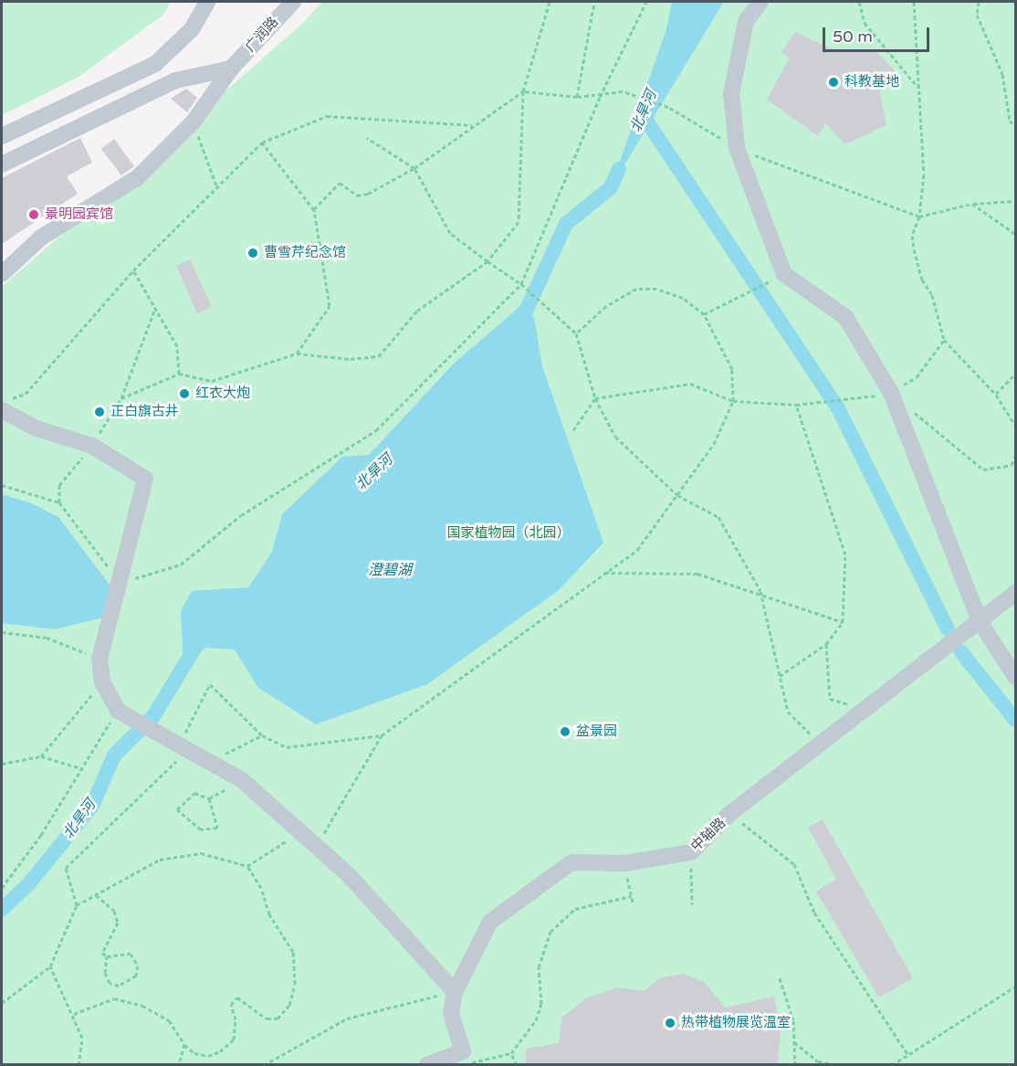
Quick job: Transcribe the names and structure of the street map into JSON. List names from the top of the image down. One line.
{"streets":{"street":["广润路","中轴路"]},"water":["北旱河","澄碧湖"],"parks":["国家植物园（北园）"],"places":["科教基地","景明园宾馆","曹雪芹纪念馆","红衣大炮","正白旗古井","盆景园","热带植物展览温室"],"scale_bar":"50 m"}
